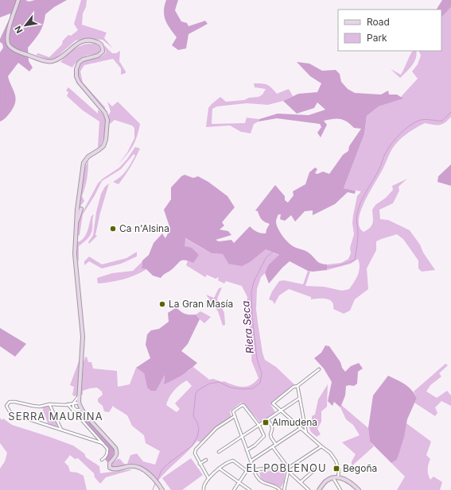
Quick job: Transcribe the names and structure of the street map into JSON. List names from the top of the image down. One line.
{"districts":["SERRA MAURINA","EL POBLENOU"],"water":["Riera Seca"],"places":{"other":["Ca n'Alsina","La Gran Masía"],"transit":["Almudena","Begoña"]},"legend":["Road","Park"],"north":"bottom left"}
